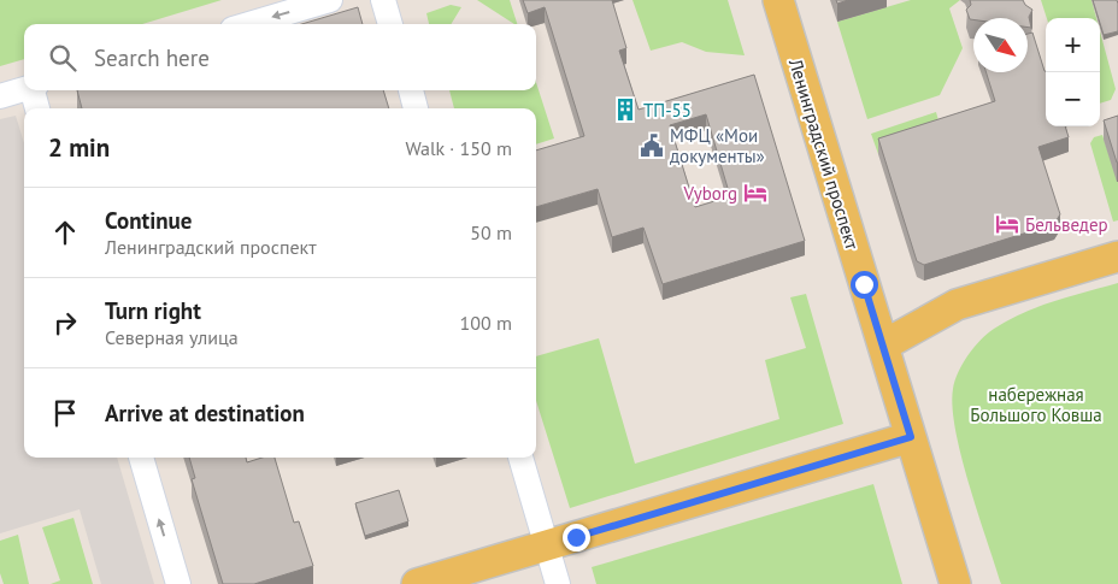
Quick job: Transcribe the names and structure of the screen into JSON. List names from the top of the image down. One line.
{"streets":{"main road":["Ленинградский проспект"]},"parks":["набережная Большого Ковша"],"places":{"building":["ТП-55"],"public building":["МФЦ «Мои документы»"],"hotel":["Vyborg","Бельведер"]},"north":"bottom right","page":{"map_buttons":["+","−"],"search":"Search here","heading":["2 min","Walk · 150 m"],"list":[["Continue","Ленинградский проспект","50 m"],["Turn right","Северная улица","100 m"],"Arrive at destination"]}}
